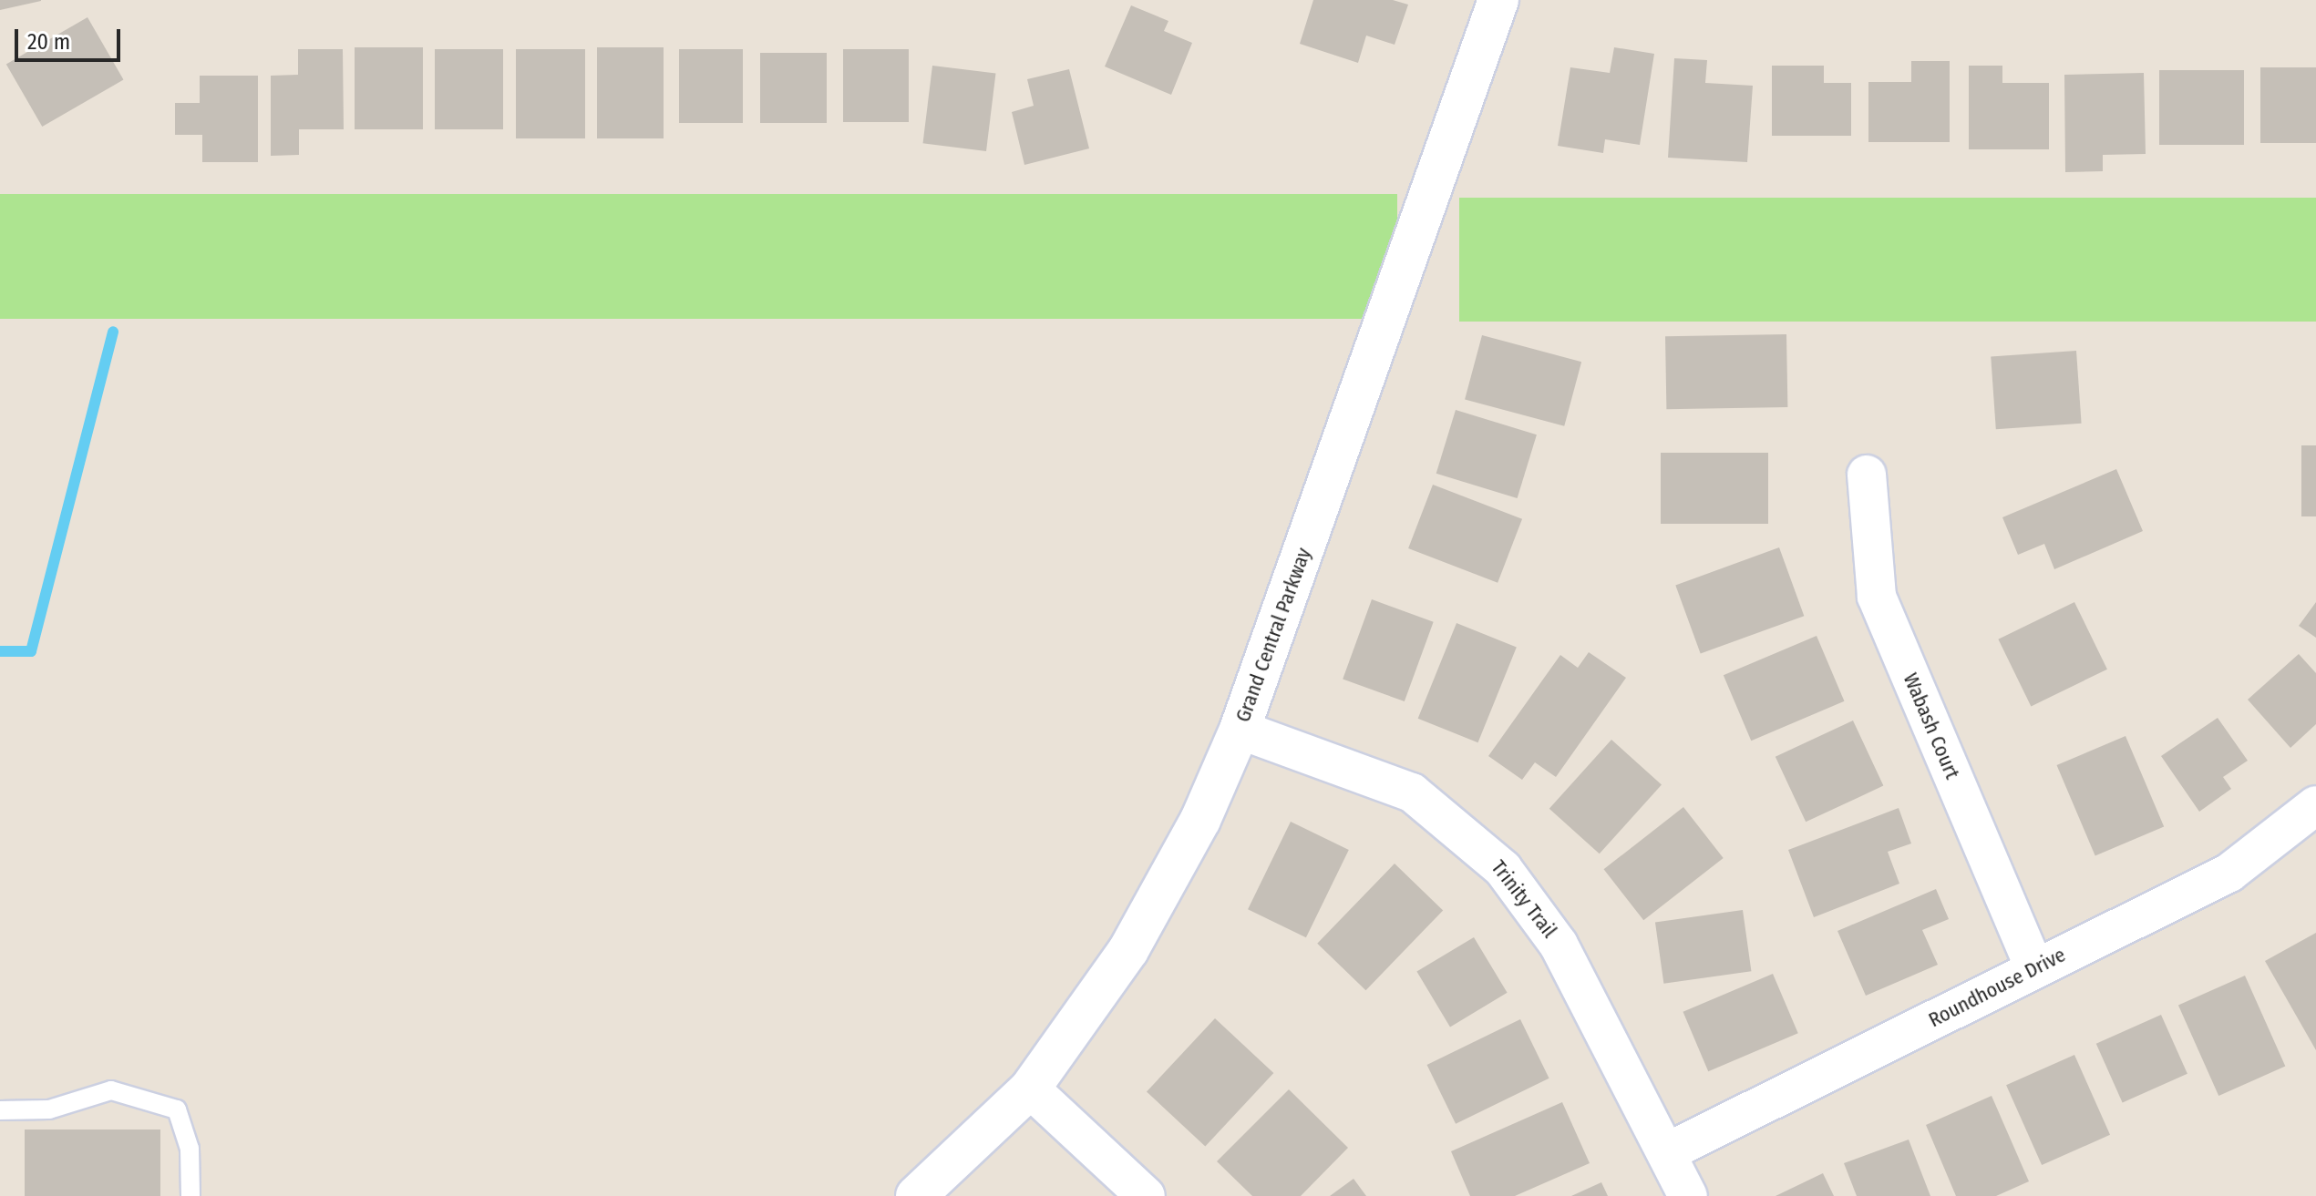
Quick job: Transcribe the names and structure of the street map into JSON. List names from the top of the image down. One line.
{"streets":{"street":["Grand Central Parkway","Wabash Court","Trinity Trail","Roundhouse Drive"]},"crossings":[["Grand Central Parkway","Trinity Trail"],["Wabash Court","Roundhouse Drive"],["Trinity Trail","Roundhouse Drive"]],"scale_bar":"20 m"}
